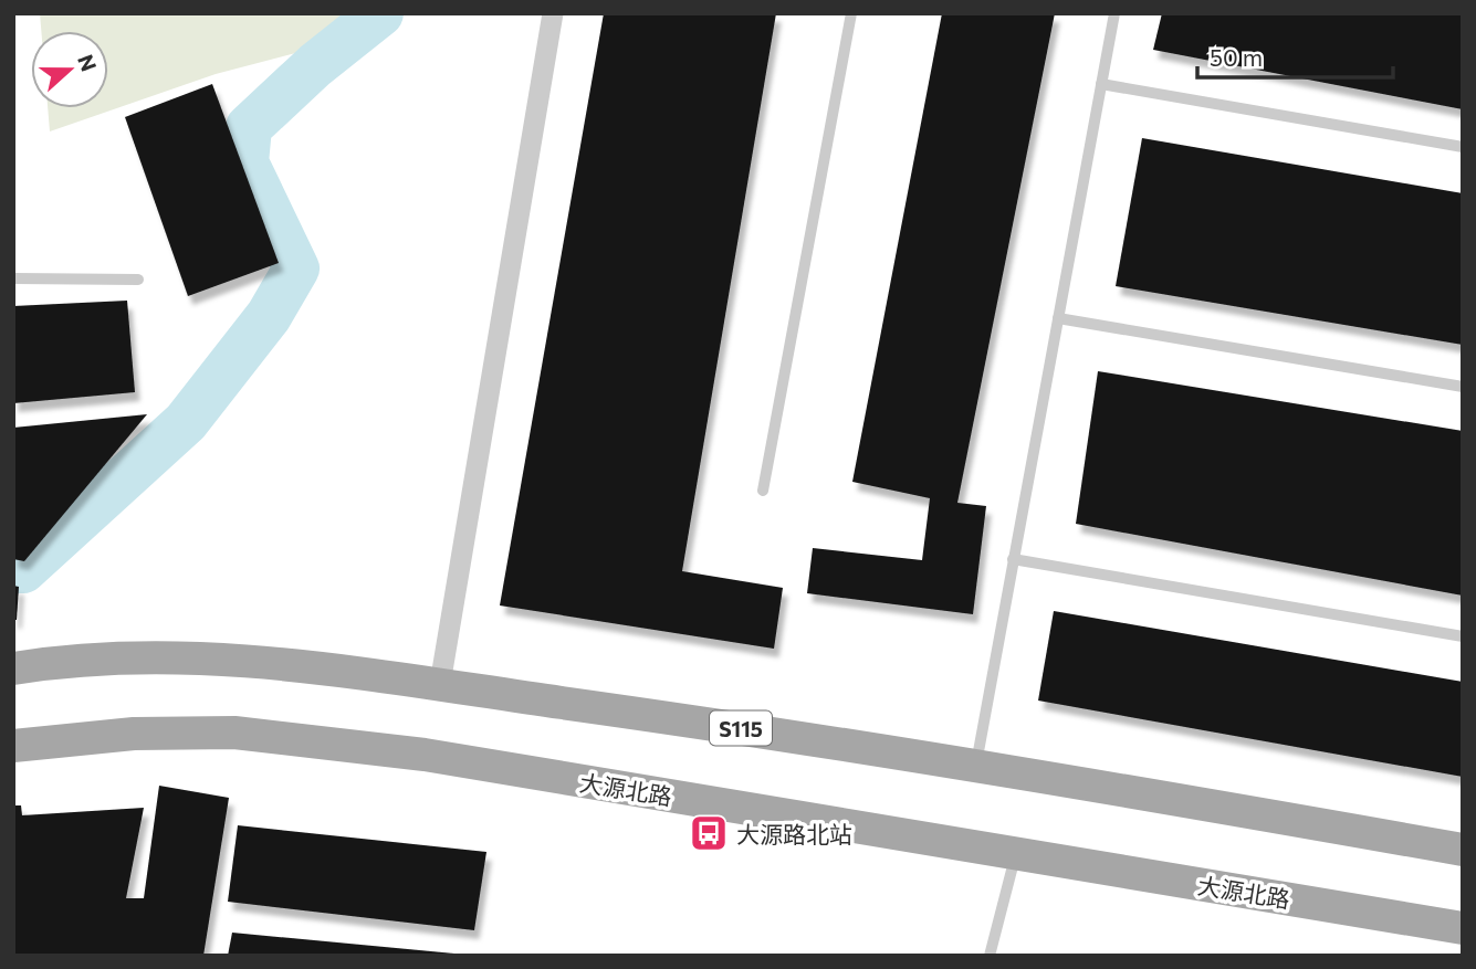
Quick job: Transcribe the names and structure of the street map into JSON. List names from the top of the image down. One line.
{"streets":{"main road":["S115","大源北路"]},"places":{"bus stop":["大源路北站"]},"scale_bar":"50 m","north":"right"}
